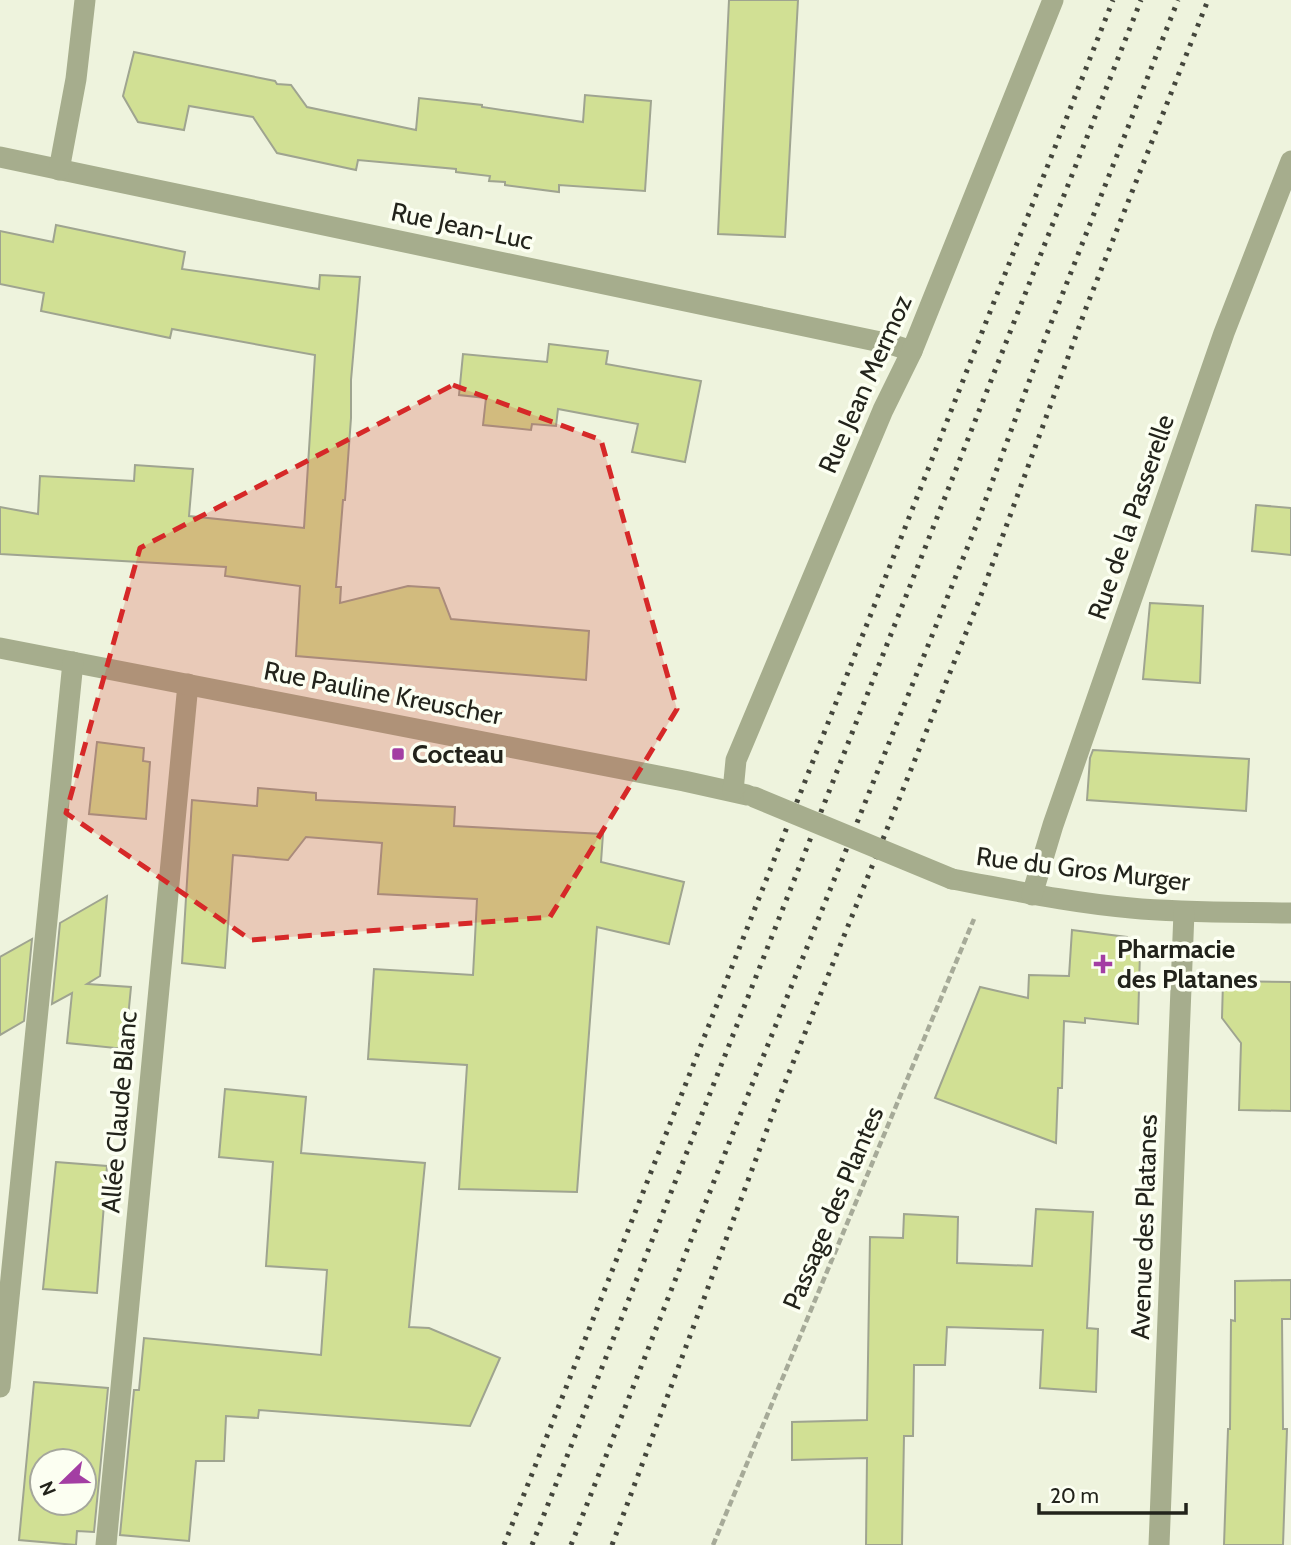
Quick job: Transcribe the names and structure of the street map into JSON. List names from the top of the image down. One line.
{"streets":{"street":["Rue Jean-Luc","Rue Jean Mermoz","Rue de la Passerelle","Rue Pauline Kreuscher","Rue du Gros Murger","Allée Claude Blanc","Avenue des Platanes"],"path":["Passage des Plantes"]},"crossings":[["Rue Jean-Luc","Rue Jean Mermoz"],["Rue Jean Mermoz","Rue Pauline Kreuscher"],["Rue de la Passerelle","Rue du Gros Murger"],["Rue Pauline Kreuscher","Rue du Gros Murger"],["Rue Pauline Kreuscher","Allée Claude Blanc"],["Rue du Gros Murger","Passage des Plantes"],["Rue du Gros Murger","Avenue des Platanes"]],"places":{"transit":["Cocteau"],"health":["Pharmacie des Platanes"]},"scale_bar":"20 m","north":"bottom left"}
